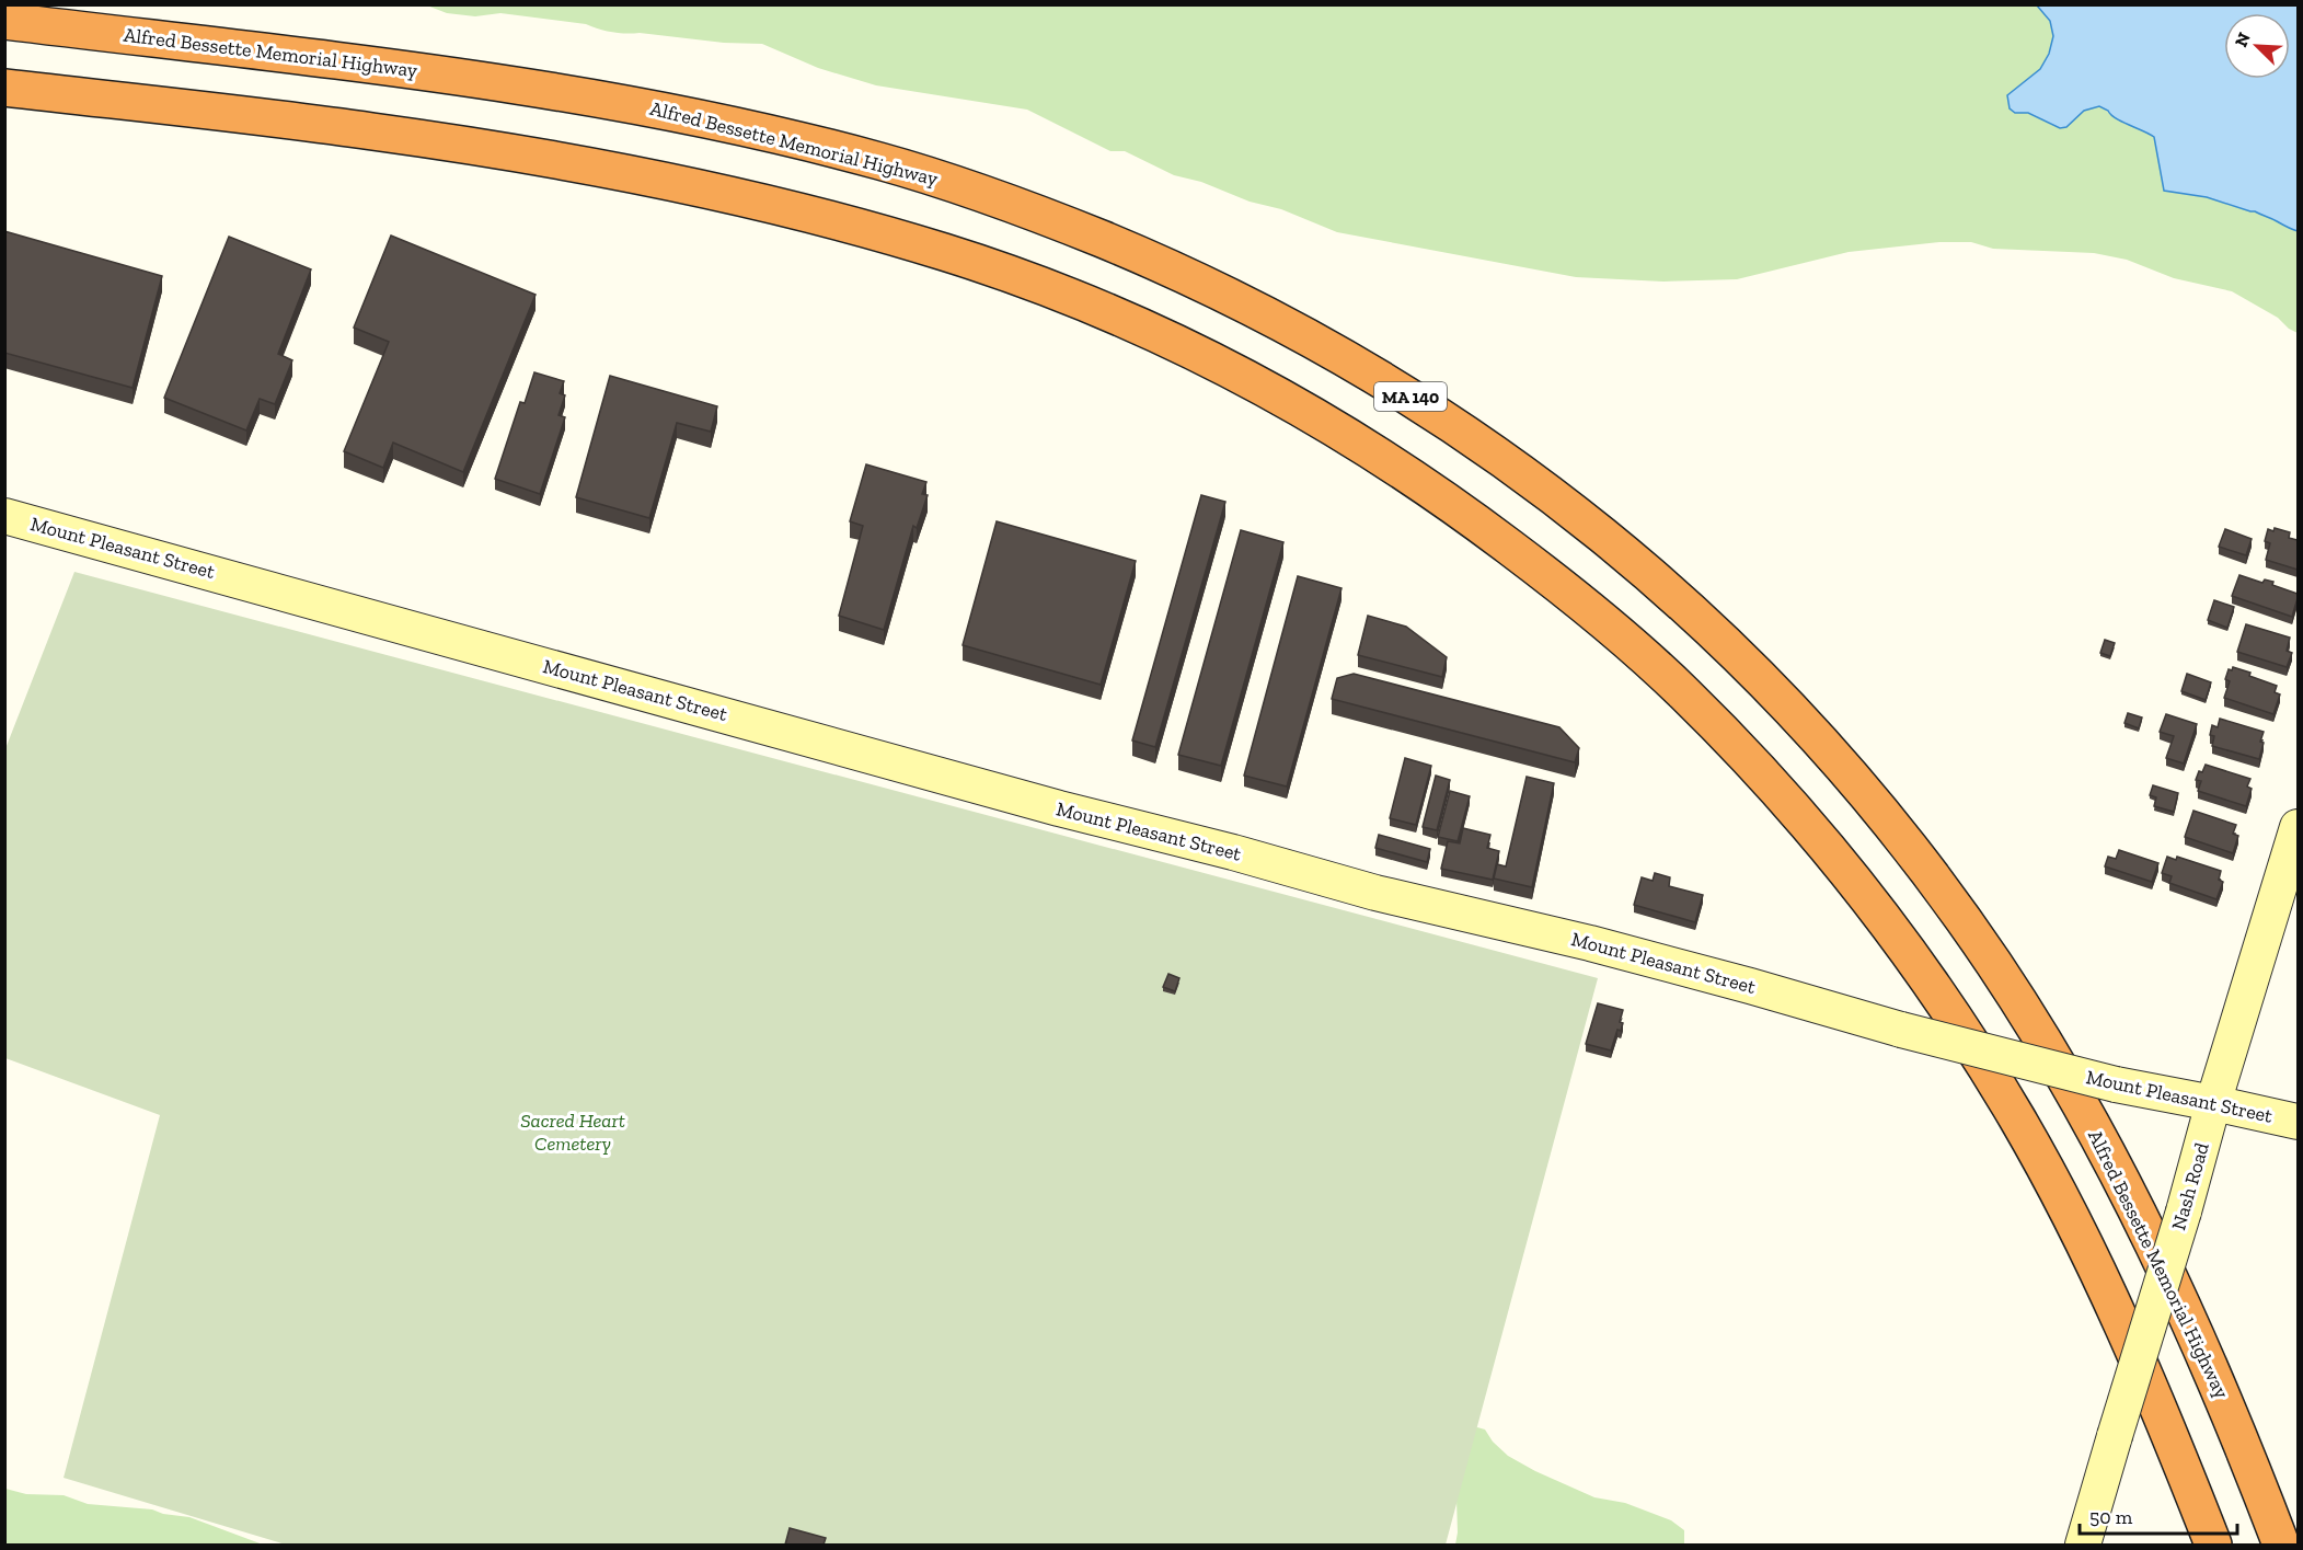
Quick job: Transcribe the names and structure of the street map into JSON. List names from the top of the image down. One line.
{"streets":{"highway":["Alfred Bessette Memorial Highway","MA 140"],"main road":["Mount Pleasant Street","Nash Road"]},"crossings":[["Mount Pleasant Street","Nash Road"]],"parks":["Sacred Heart Cemetery"],"scale_bar":"50 m","north":"top left"}
